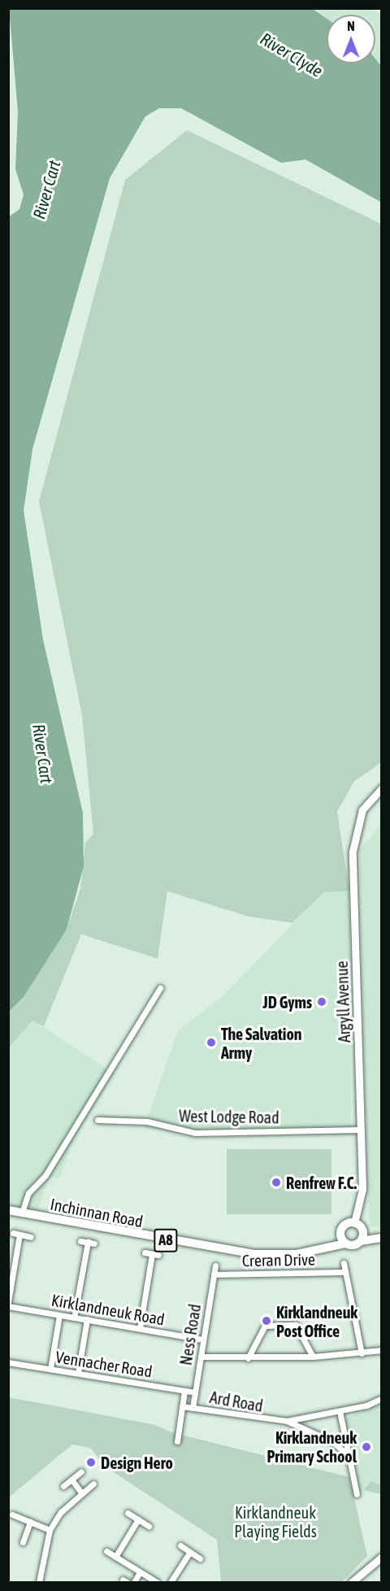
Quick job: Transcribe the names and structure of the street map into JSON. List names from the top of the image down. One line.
{"streets":{"main road":["Inchinnan Road","A8"],"street":["Argyll Avenue","West Lodge Road","Creran Drive","Kirklandneuk Road","Ness Road","Vennacher Road","Ard Road"]},"crossings":[["Argyll Avenue","West Lodge Road"],["Argyll Avenue","Inchinnan Road"],["Creran Drive","Ness Road"],["Kirklandneuk Road","Ness Road"],["Ness Road","Vennacher Road"],["Ness Road","Ard Road"]],"water":["River Clyde","River Cart"],"parks":["Kirklandneuk Playing Fields"],"places":["JD Gyms","The Salvation Army","Renfrew F.C.","Kirklandneuk Post Office","Kirklandneuk Primary School","Design Hero"],"north":"top"}
